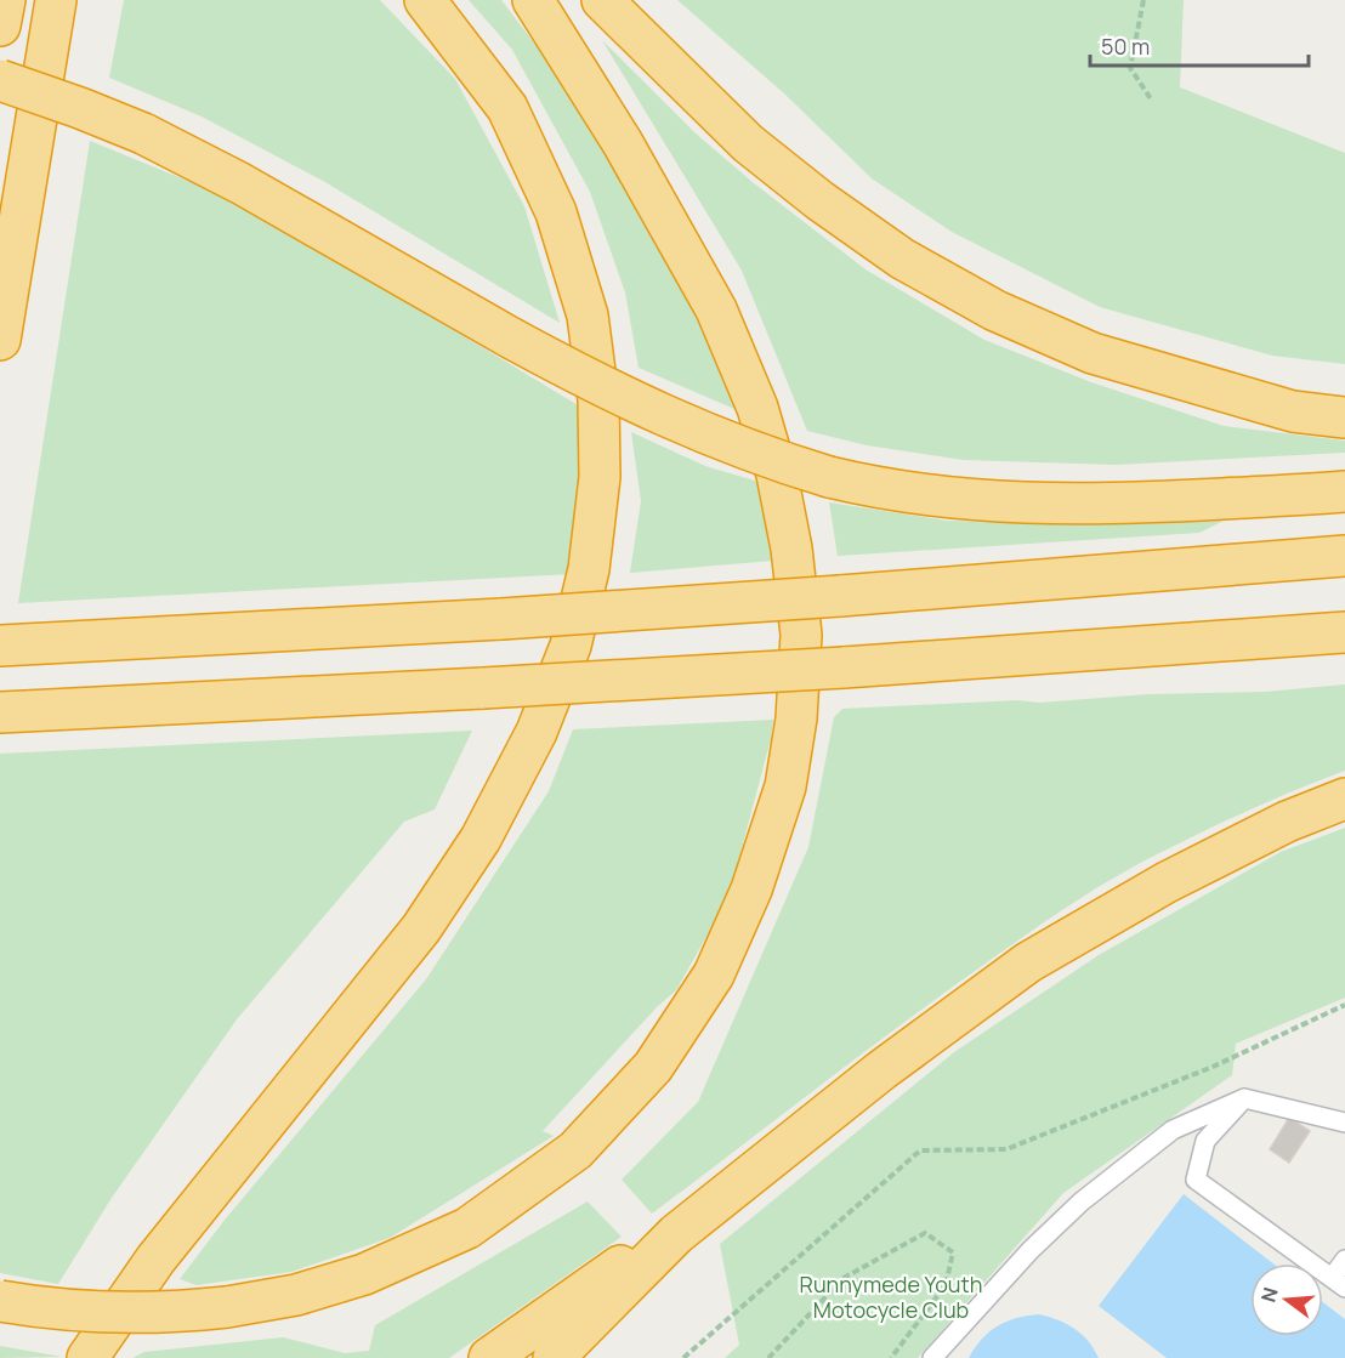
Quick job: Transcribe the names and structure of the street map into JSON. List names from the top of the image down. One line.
{"parks":["Runnymede Youth Motocycle Club"],"scale_bar":"50 m","north":"left"}
